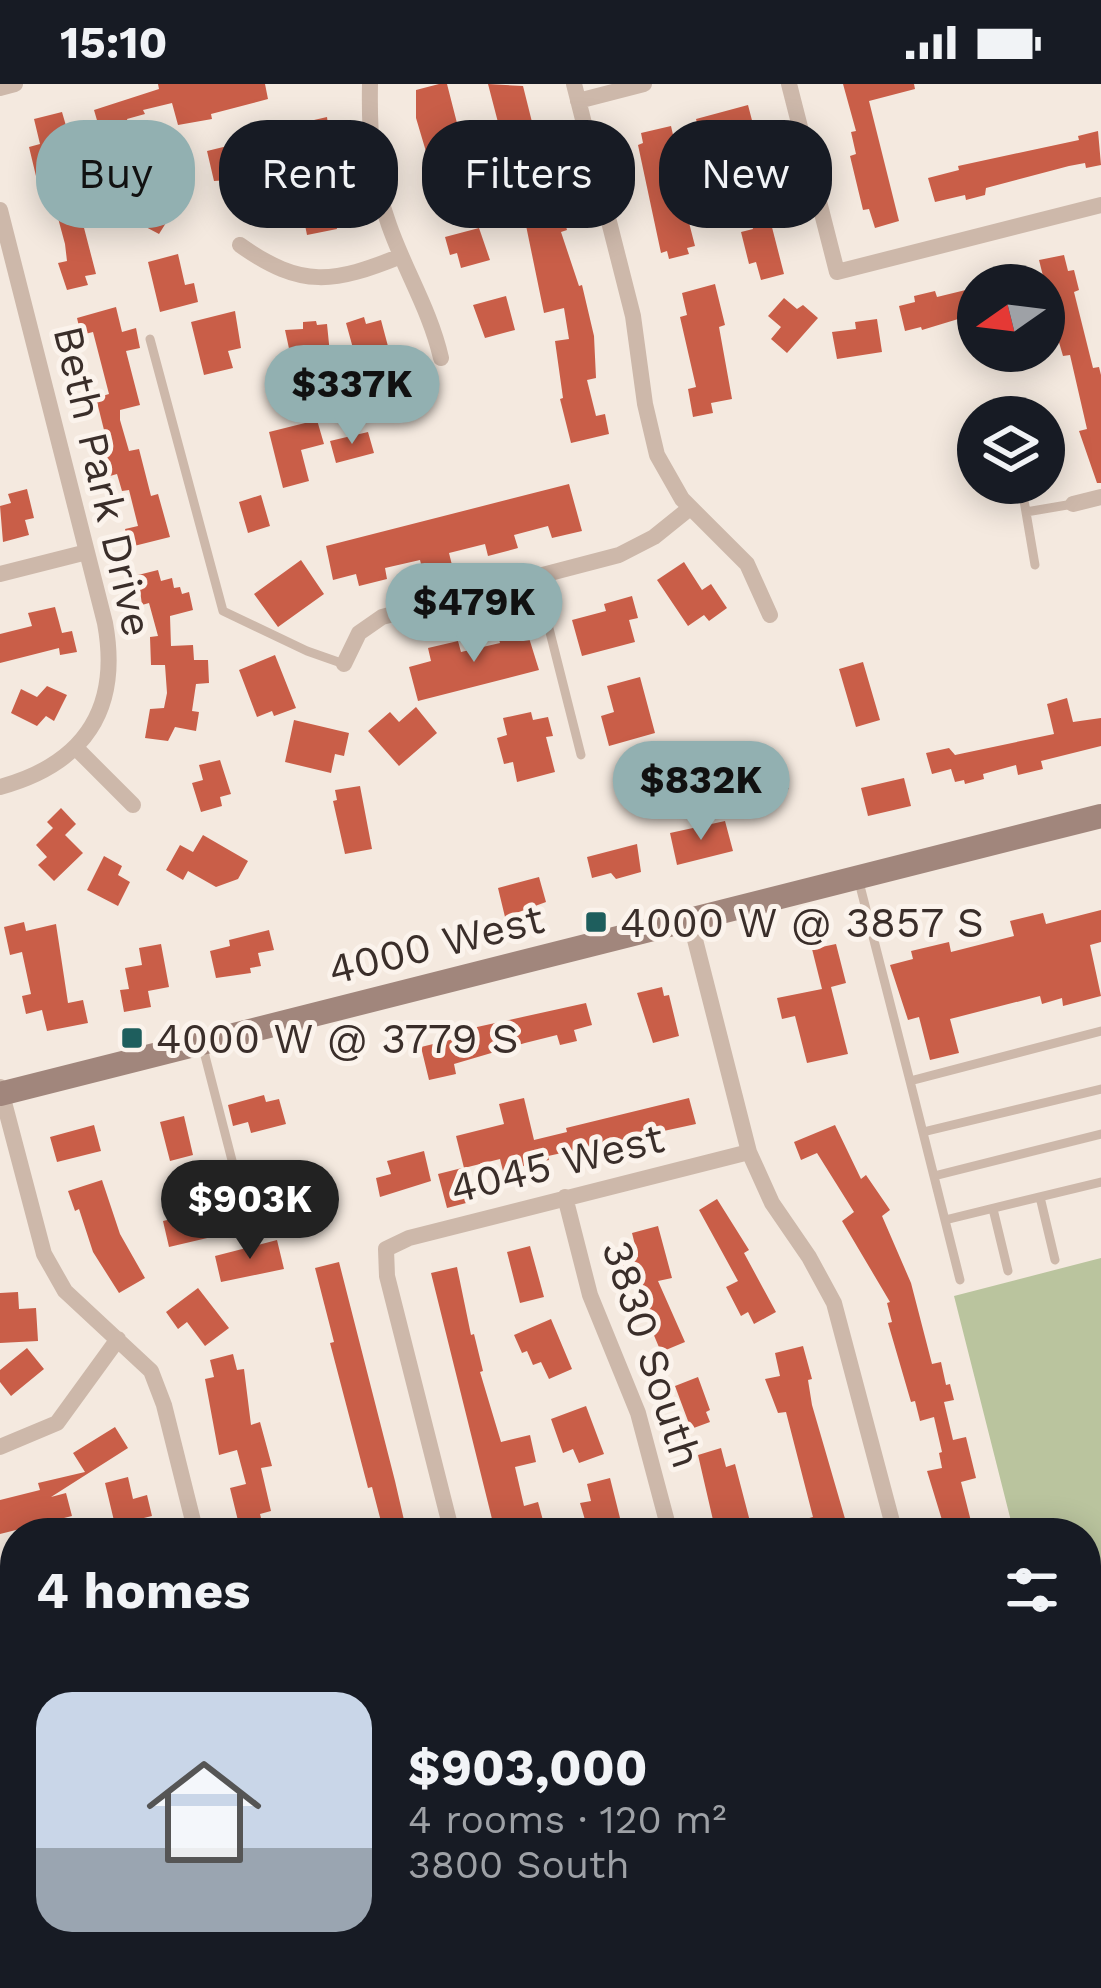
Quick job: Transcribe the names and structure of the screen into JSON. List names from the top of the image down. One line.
{"streets":{"street":["Beth Park Drive","4000 West","4045 West","3830 South"]},"crossings":[["4045 West","3830 South"]],"places":{"transit":["4000 W @ 3857 S","4000 W @ 3779 S"]},"north":"left","page":{"status":"15:10","chip":["Buy","Rent","Filters","New"],"price":["$337K","$479K","$832K","$903K"],"heading":"4 homes","list":[{"name":"$903,000","note":"4 rooms · 120 m² · 3800 South"}]}}
